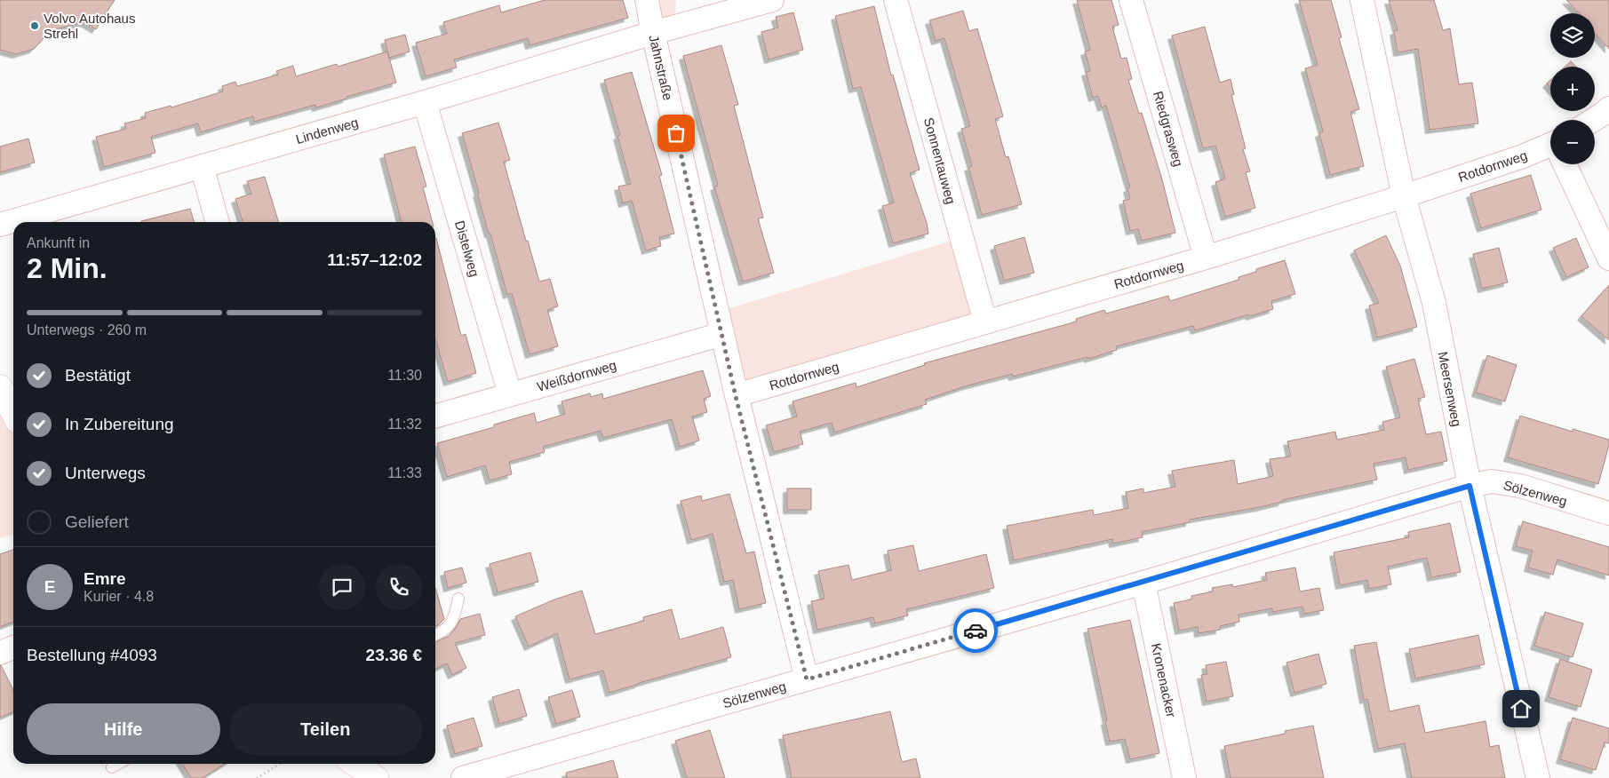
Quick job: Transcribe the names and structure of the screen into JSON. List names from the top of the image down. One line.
{"streets":{"street":["Jahnstraße","Riedgrasweg","Lindenweg","Sonnentauweg","Rotdornweg","Distelweg","Weißdornweg","Meersenweg","Sölzenweg","Kronenacker"]},"crossings":[["Jahnstraße","Lindenweg"],["Jahnstraße","Rotdornweg"],["Jahnstraße","Weißdornweg"],["Jahnstraße","Sölzenweg"],["Riedgrasweg","Rotdornweg"],["Lindenweg","Distelweg"],["Sonnentauweg","Rotdornweg"],["Rotdornweg","Meersenweg"],["Distelweg","Weißdornweg"],["Meersenweg","Sölzenweg"],["Sölzenweg","Kronenacker"]],"places":["Volvo Autohaus Strehl"],"page":{"map_buttons":["+","−"],"heading":["2 Min.","Ankunft in","11:57–12:02"],"panel":["Emre","Kurier · 4.8","Bestellung #4093","23.36 €"],"bar":"Unterwegs · 260 m","list":[["Bestätigt","11:30"],["In Zubereitung","11:32"],["Unterwegs","11:33"],"Geliefert"],"round":"E","buttons":["Hilfe","Teilen"]}}
